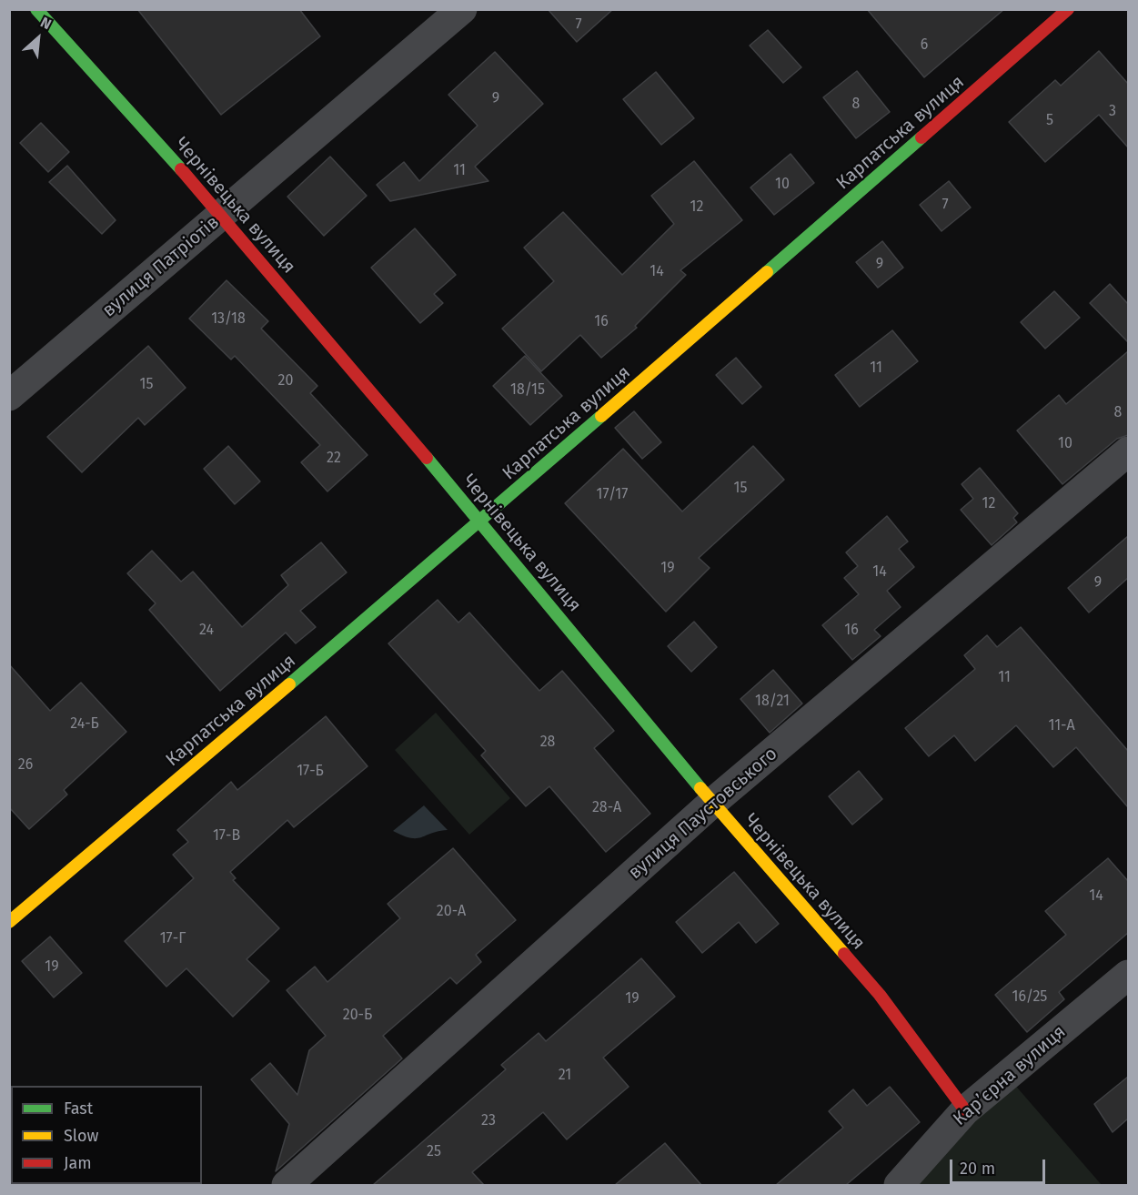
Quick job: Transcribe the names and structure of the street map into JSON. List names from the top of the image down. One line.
{"streets":{"street":["Карпатська вулиця","Чернівецька вулиця","вулиця Патріотів","вулиця Паустовського","Карʼєрна вулиця"]},"crossings":[["Карпатська вулиця","Чернівецька вулиця"],["Чернівецька вулиця","вулиця Патріотів"],["Чернівецька вулиця","вулиця Паустовського"],["Чернівецька вулиця","Карʼєрна вулиця"]],"house_numbers":["7","6","9","8","3","5","11","10","7","12","9","14","13/18","16","11","20","15","18/15","8","10","22","15","17/17","12","19","14","9","24","16","11","18/21","24-Б","11-А","28","26","17-Б","28-А","17-В","14","20-А","17-Г","19","16/25","19","20-Б","21","23","25"],"legend":["Fast","Slow","Jam"],"scale_bar":"20 m","north":"top right"}
